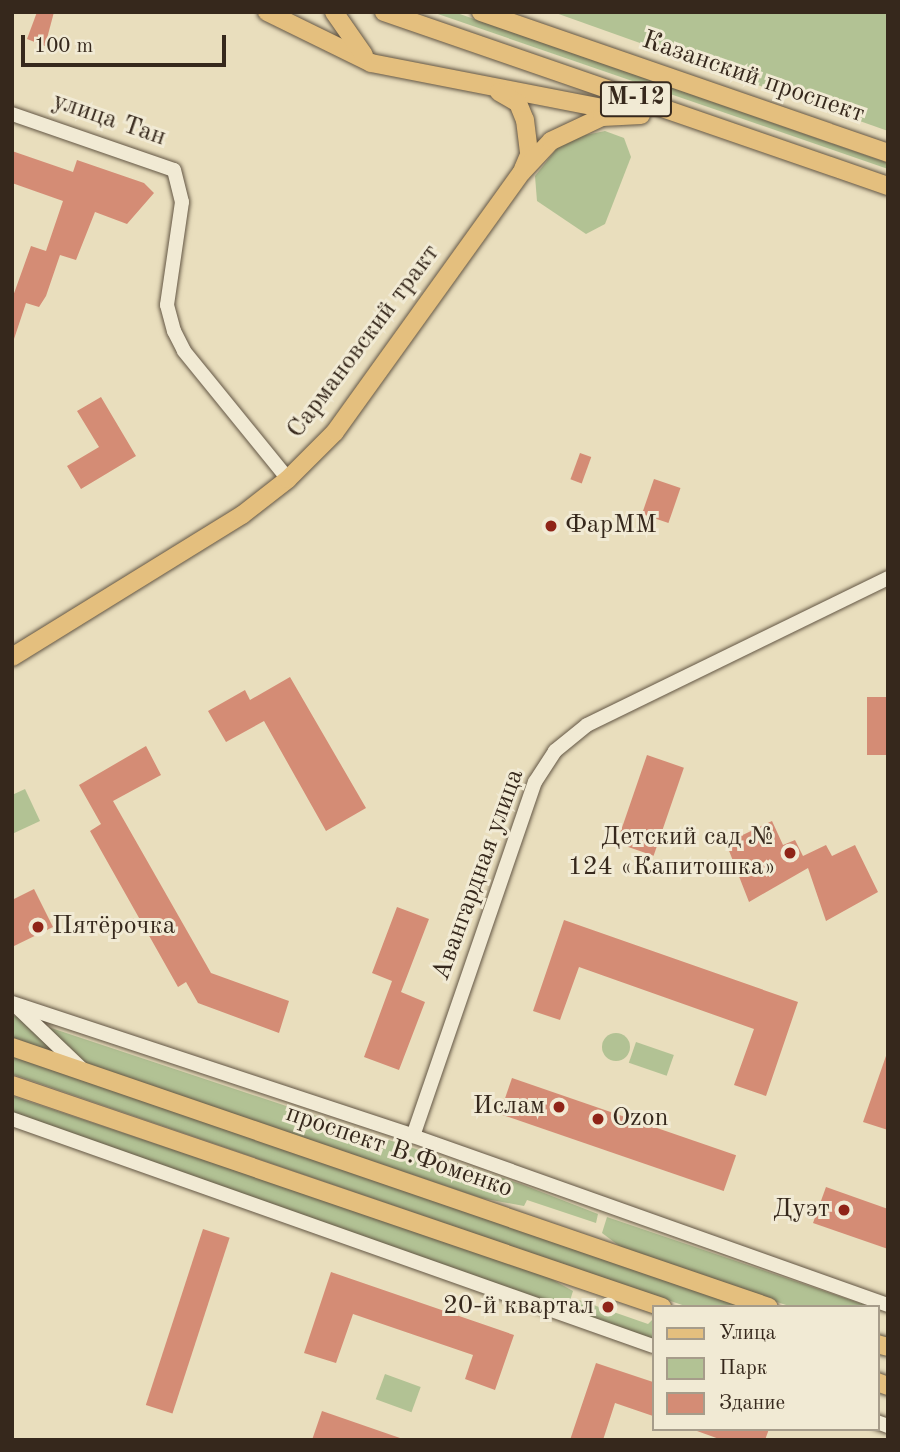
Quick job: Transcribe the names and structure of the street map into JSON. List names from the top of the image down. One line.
{"streets":{"main road":["Казанский проспект","М-12","Сармановский тракт","проспект В.Фоменко"],"street":["улица Тан","Авангардная улица"]},"crossings":[["улица Тан","Сармановский тракт"]],"places":["ФарММ","Детский сад № 124 «Капитошка»","Пятёрочка","Ислам","Ozon","Дуэт","20-й квартал"],"legend":["Улица","Парк","Здание"],"scale_bar":"100 m"}
